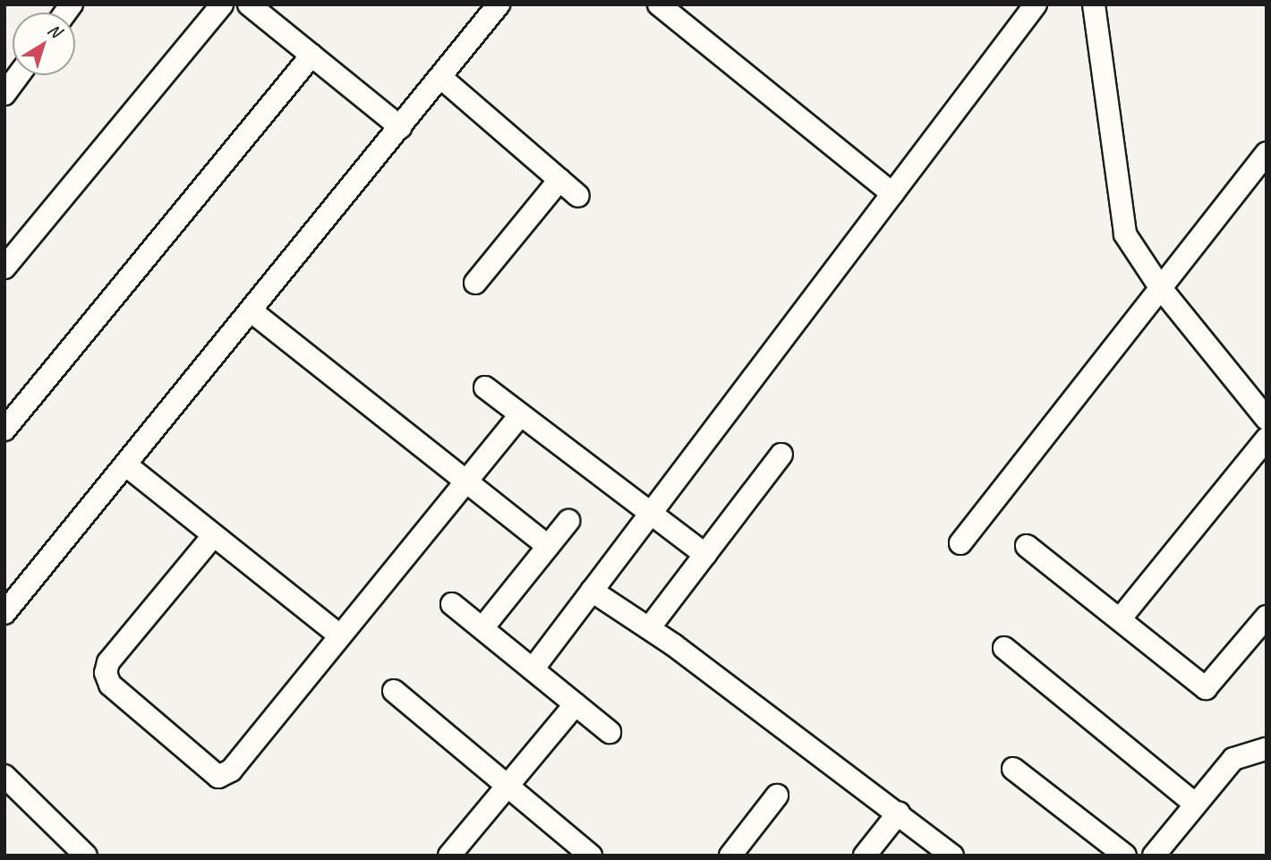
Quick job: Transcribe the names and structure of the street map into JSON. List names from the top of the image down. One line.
{"north":"top right"}
